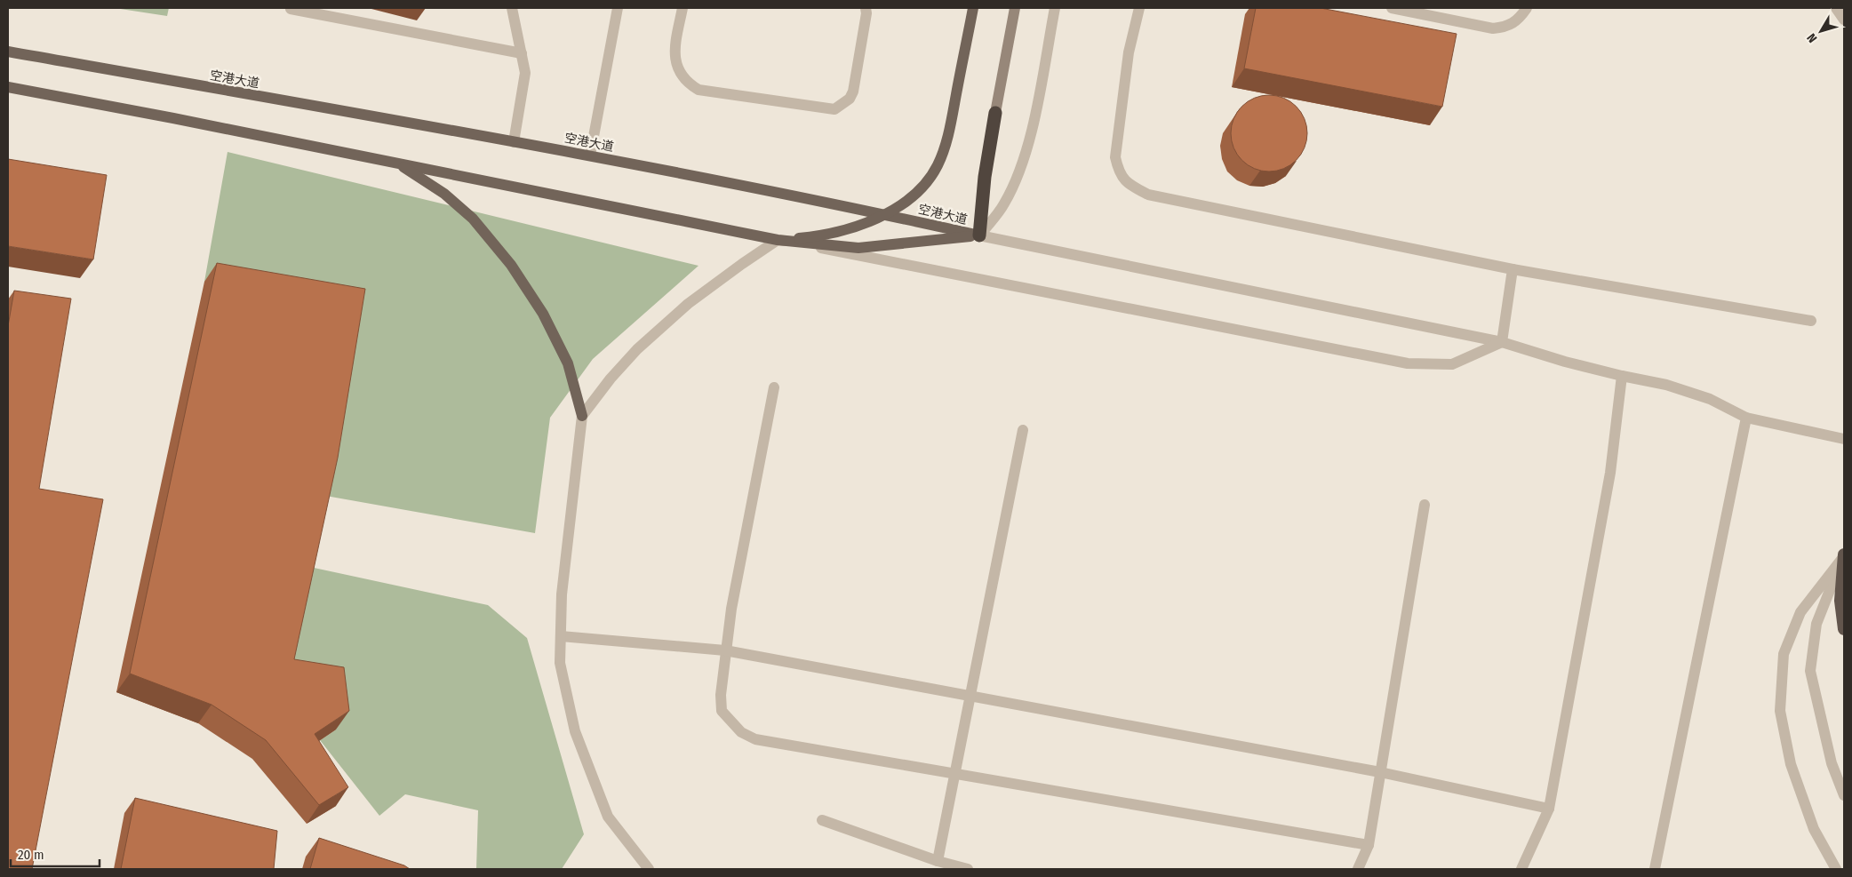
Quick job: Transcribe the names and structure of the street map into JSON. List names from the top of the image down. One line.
{"streets":{"main road":["空港大道"]},"scale_bar":"20 m","north":"bottom left"}
